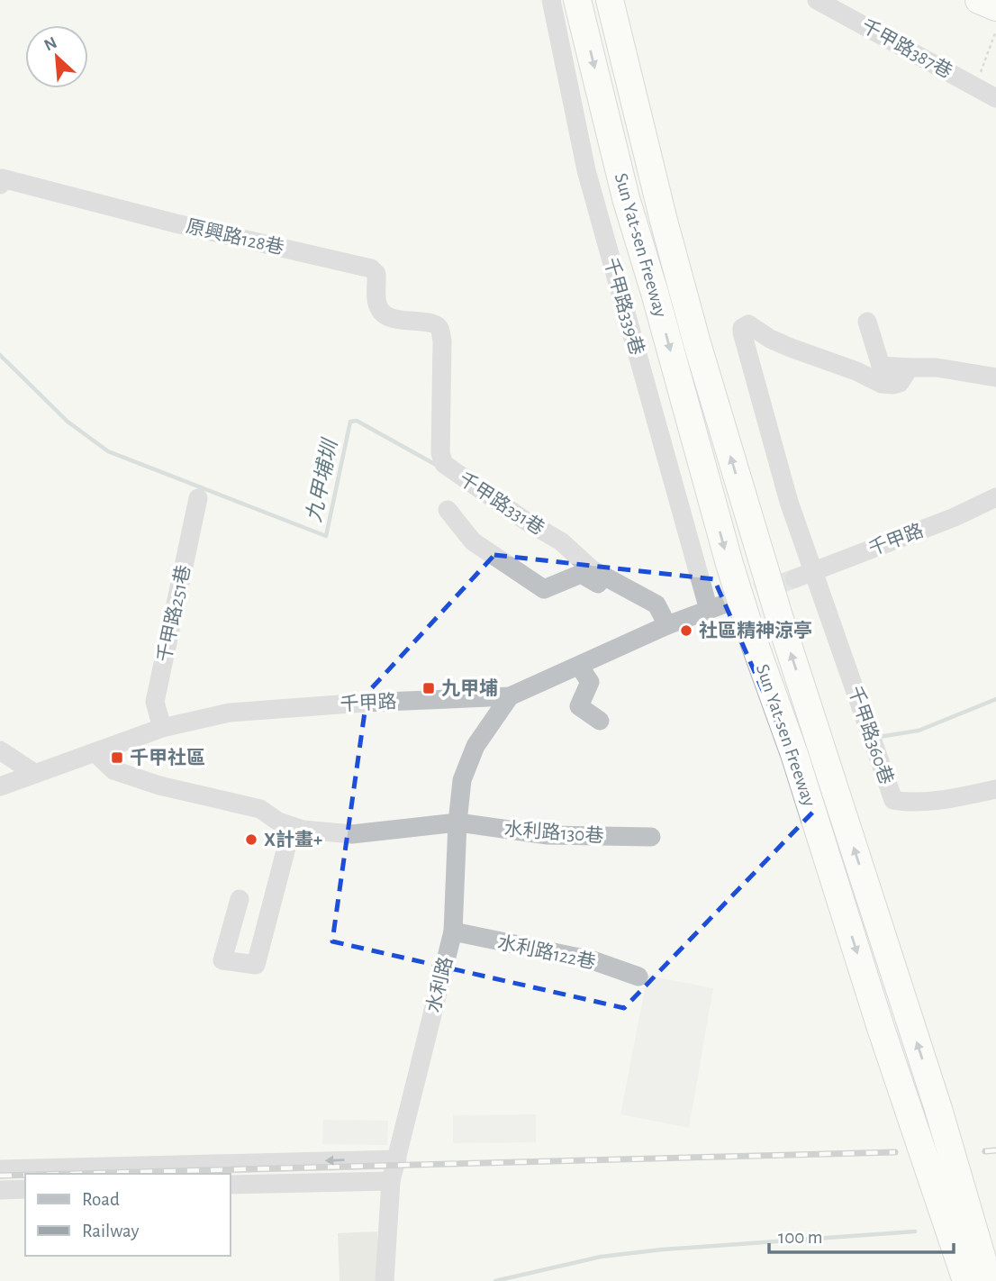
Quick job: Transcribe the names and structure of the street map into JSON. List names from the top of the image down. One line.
{"streets":{"highway":["Sun Yat-sen Freeway"],"street":["千甲路387巷","原興路128巷","千甲路339巷","千甲路331巷","千甲路","千甲路251巷","千甲路360巷","水利路130巷","水利路122巷","水利路"]},"crossings":[["原興路128巷","千甲路331巷"],["千甲路339巷","千甲路"],["千甲路331巷","千甲路"],["千甲路","千甲路251巷"],["千甲路","千甲路360巷"],["千甲路","水利路"],["水利路130巷","水利路"],["水利路122巷","水利路"]],"water":["九甲埔圳"],"places":{"other":["社區精神涼亭","X計畫+"],"transit":["九甲埔","千甲社區"]},"legend":["Road","Railway"],"scale_bar":"100 m","north":"top left"}
